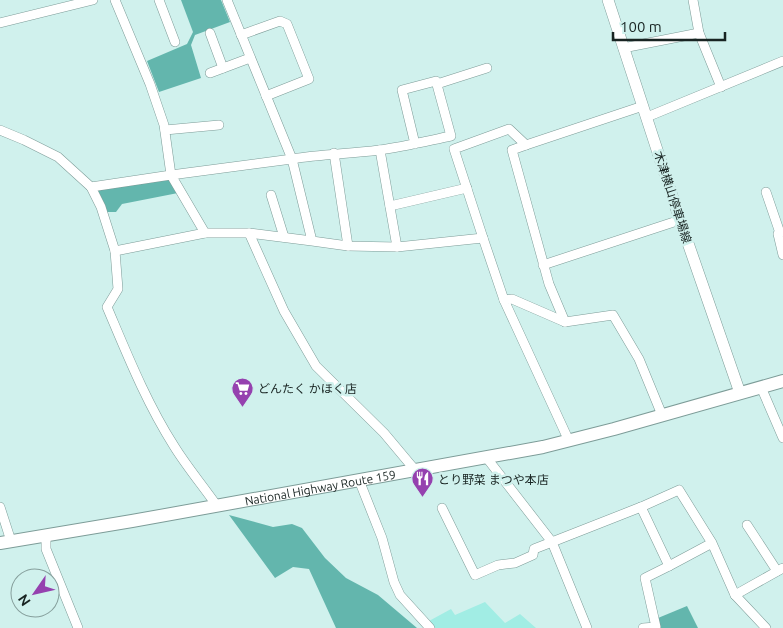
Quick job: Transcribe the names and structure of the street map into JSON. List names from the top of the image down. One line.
{"streets":{"highway":["National Highway Route 159"],"main road":["木津横山停車場線"]},"crossings":[["木津横山停車場線","National Highway Route 159"]],"places":{"supermarket":["どんたく かほく店"],"restaurant":["とり野菜 まつや本店"]},"scale_bar":"100 m","north":"bottom left"}
